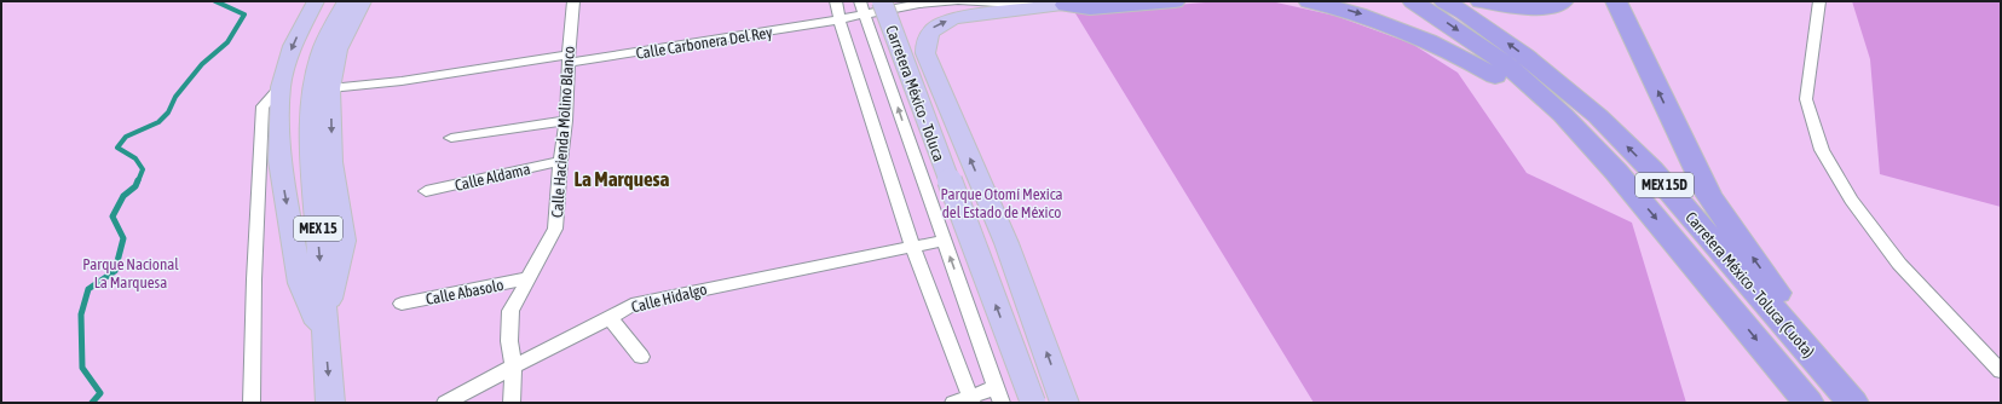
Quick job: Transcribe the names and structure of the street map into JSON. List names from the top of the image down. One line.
{"streets":{"highway":["MEX 15D","Carretera México - Toluca (Cuota)"],"main road":["Carretera México - Toluca","MEX 15"],"street":["Calle Carbonera Del Rey","Calle Hacienda Molino Blanco","Calle Aldama","Calle Abasolo","Calle Hidalgo"]},"crossings":[["Calle Carbonera Del Rey","Carretera México - Toluca"],["Calle Carbonera Del Rey","Calle Hacienda Molino Blanco"],["Calle Hacienda Molino Blanco","Calle Aldama"],["Calle Hacienda Molino Blanco","Calle Abasolo"],["Calle Hacienda Molino Blanco","Calle Hidalgo"]],"one_way":["Carretera México - Toluca"],"districts":["La Marquesa"],"parks":["Parque Otomí Mexica del Estado de México","Parque Nacional La Marquesa"]}
